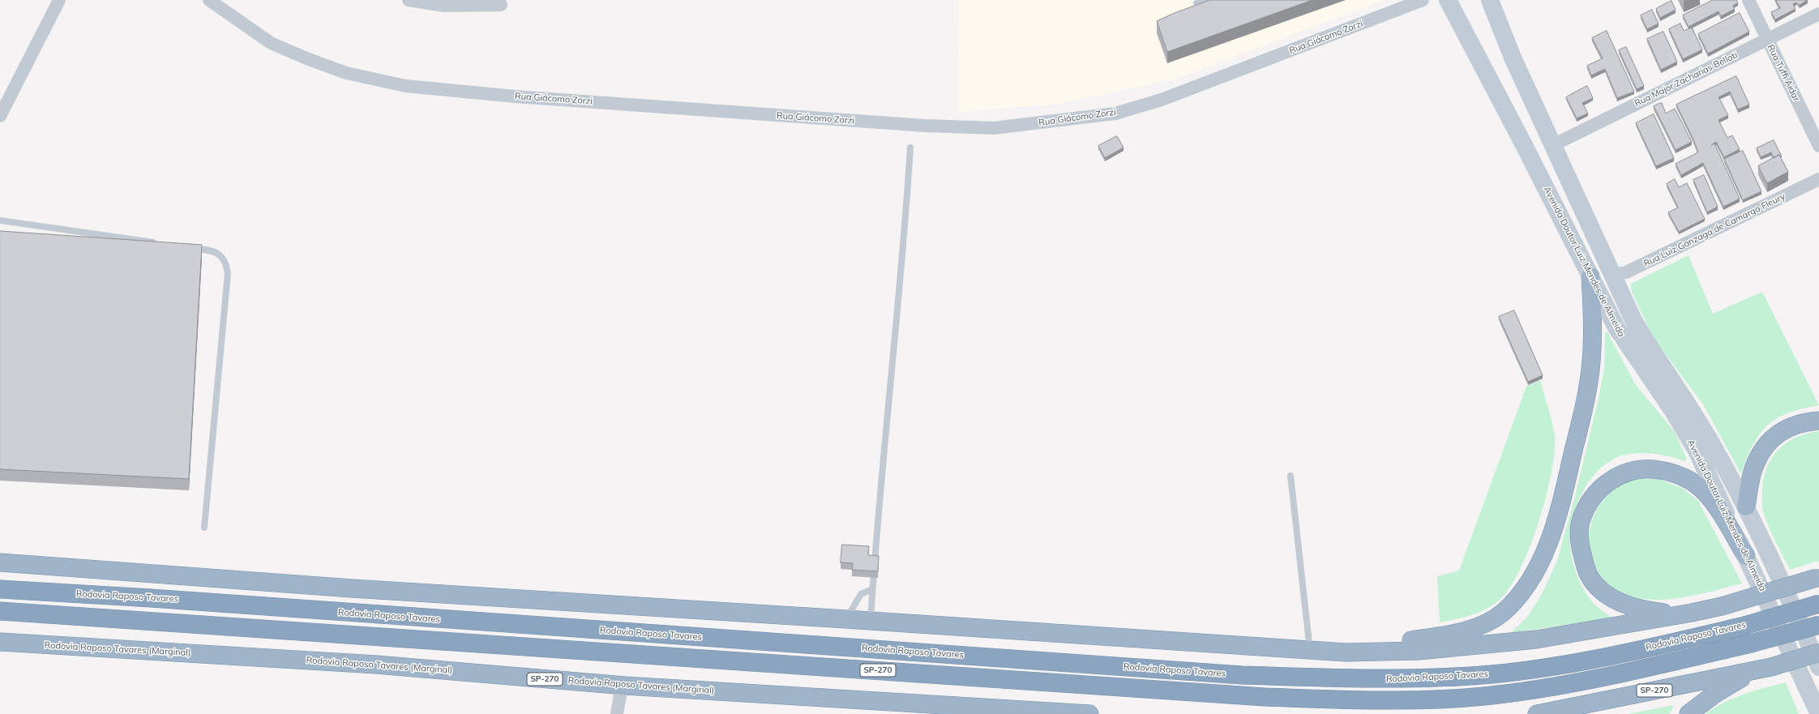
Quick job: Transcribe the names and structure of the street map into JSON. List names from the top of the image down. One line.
{"streets":{"highway":["Rodovia Raposo Tavares","Rodovia Raposo Tavares (Marginal)","SP-270"],"main road":["Avenida Doutor Luiz Mendes de Almeida"],"street":["Rua Giácomo Zorzi","Rua Tuffi Aidar","Rua Major Zacharias Belloti","Rua Luiz Gonzaga de Camargo Fleury"]},"crossings":[["Rua Tuffi Aidar","Rua Major Zacharias Belloti"],["Rua Major Zacharias Belloti","Avenida Doutor Luiz Mendes de Almeida"],["Rua Luiz Gonzaga de Camargo Fleury","Avenida Doutor Luiz Mendes de Almeida"]]}
